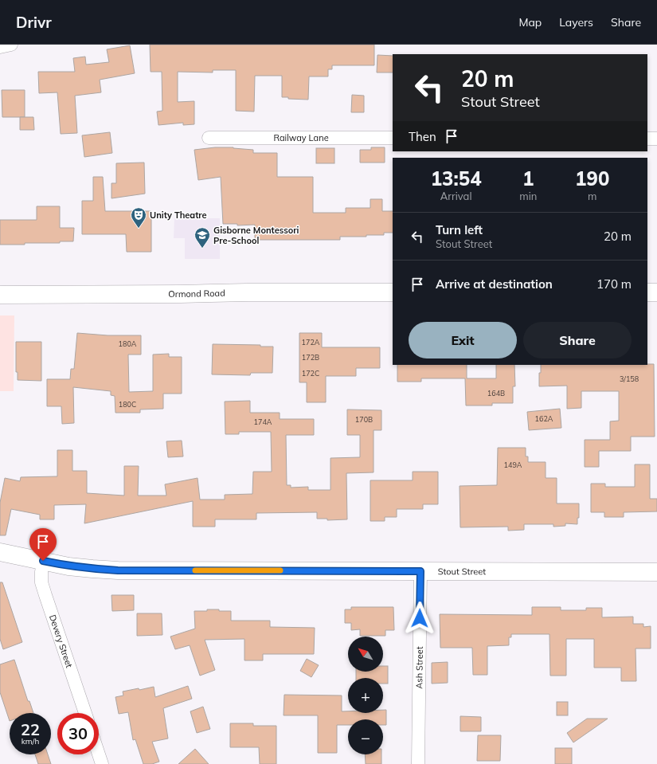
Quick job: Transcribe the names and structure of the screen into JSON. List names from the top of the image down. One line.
{"streets":{"street":["Railway Lane","Ormond Road","Stout Street","Devery Street","Ash Street"]},"crossings":[["Stout Street","Devery Street"],["Stout Street","Ash Street"]],"places":{"theatre":["Unity Theatre"],"school or university":["Gisborne Montessori Pre-School"]},"house_numbers":["172A","180A","172B","172C","3/158","164B","180C","162A","170B","174A","149A"],"north":"top left","page":{"header":"Drivr","nav":["Map","Layers","Share"],"turn":["20 m","Stout Street"],"then":"Then","eta":["13:54","Arrival","1","min","190","m"],"list":[{"name":"Turn left","note":"Stout Street","value":"20 m"},{"name":"Arrive at destination","value":"170 m"}],"buttons":["Exit","Share"],"map_buttons":["+","−"],"speed":"22 km/h","limit":"30"}}
